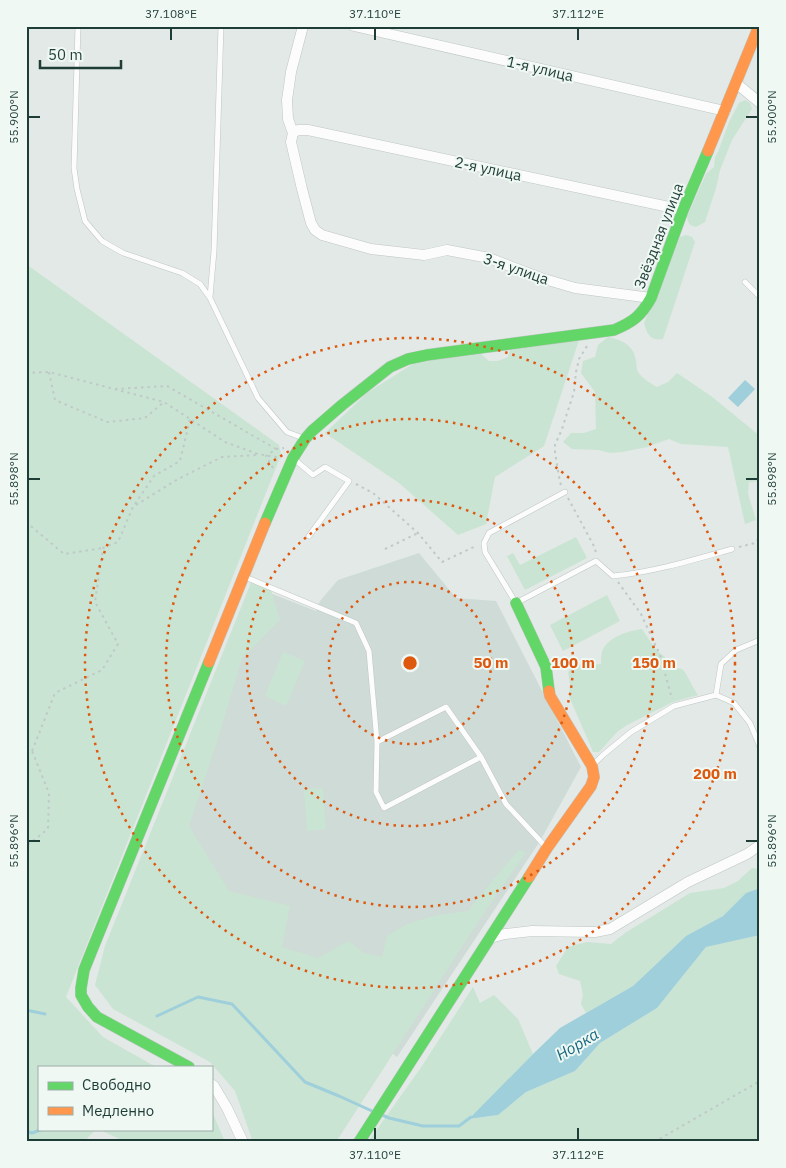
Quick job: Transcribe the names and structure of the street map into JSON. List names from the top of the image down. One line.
{"streets":{"street":["1-я улица","2-я улица","Звёздная улица","3-я улица"]},"crossings":[["1-я улица","Звёздная улица"],["2-я улица","Звёздная улица"],["2-я улица","3-я улица"],["Звёздная улица","3-я улица"]],"water":["Норка"],"legend":["Свободно","Медленно"],"scale_bar":"50 m","coordinates":["37.108°E","37.110°E","37.112°E","55.900°N","55.898°N","55.896°N"],"rings":["50 m","100 m","150 m","200 m"]}
